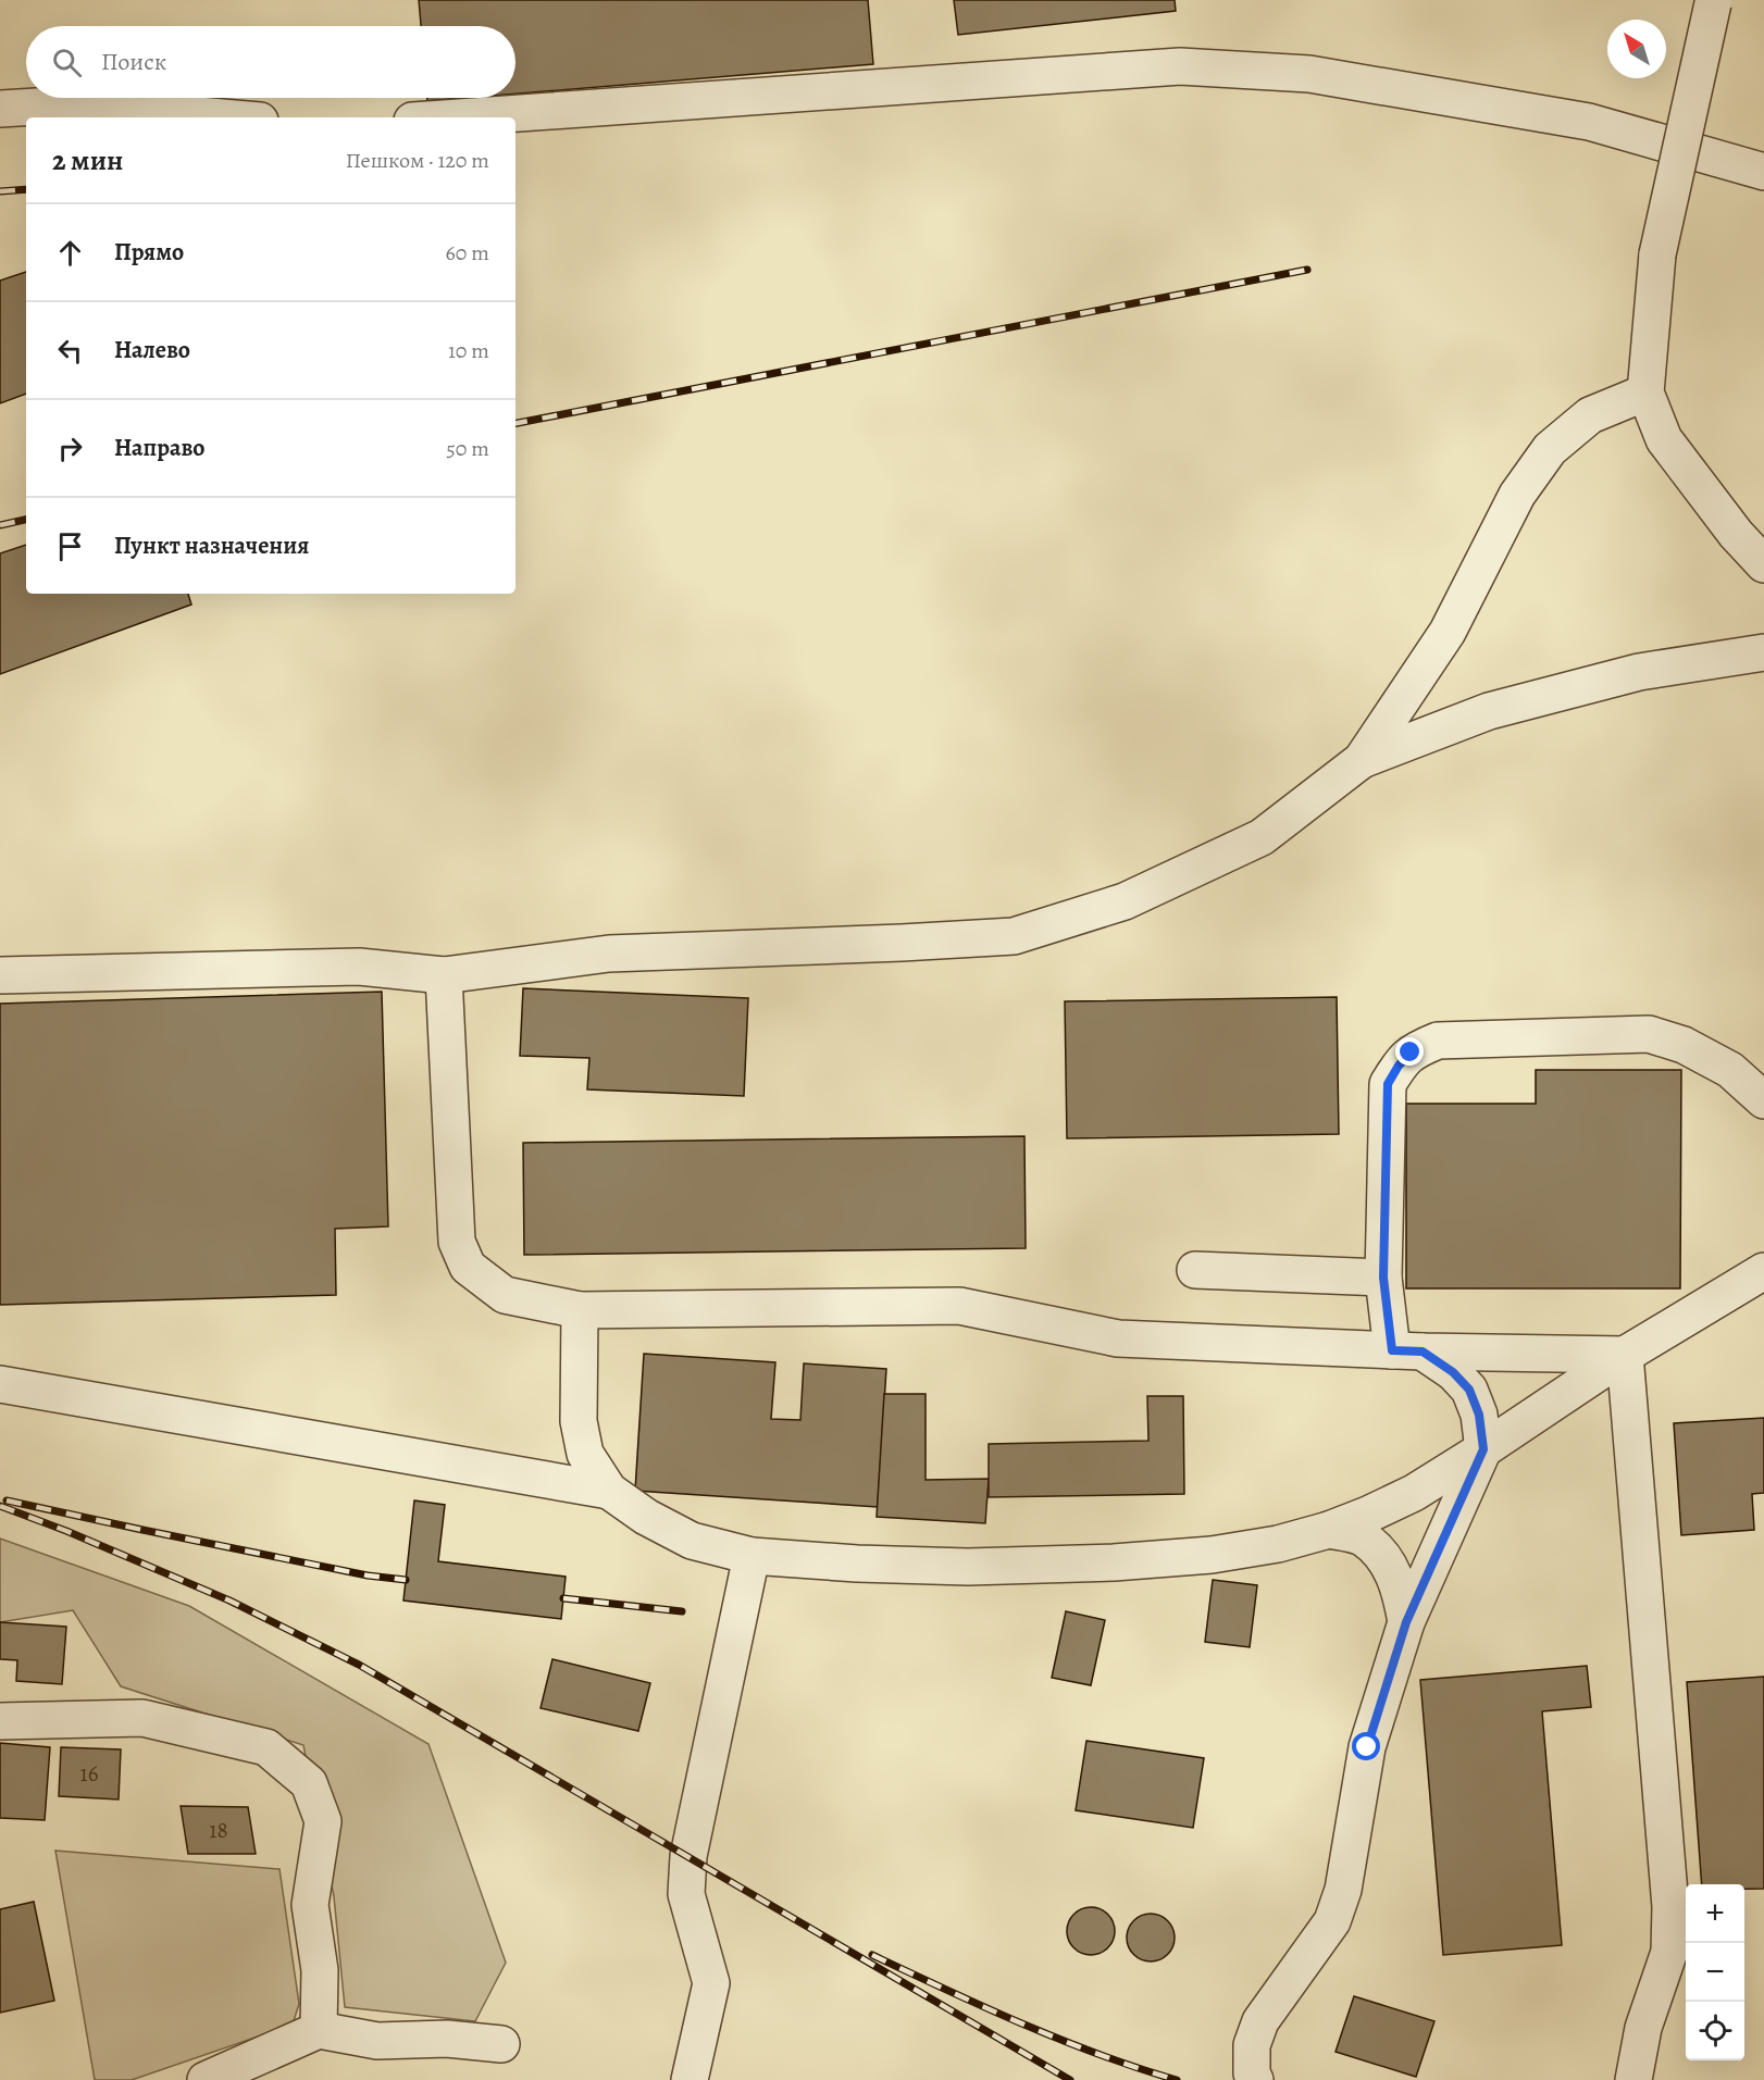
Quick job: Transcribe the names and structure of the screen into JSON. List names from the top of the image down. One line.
{"house_numbers":["16","18"],"north":"top left","page":{"search":"Поиск","heading":["2 мин","Пешком · 120 m"],"list":[["Прямо","60 m"],["Налево","10 m"],["Направо","50 m"],"Пункт назначения"],"map_buttons":["+","−"]}}
